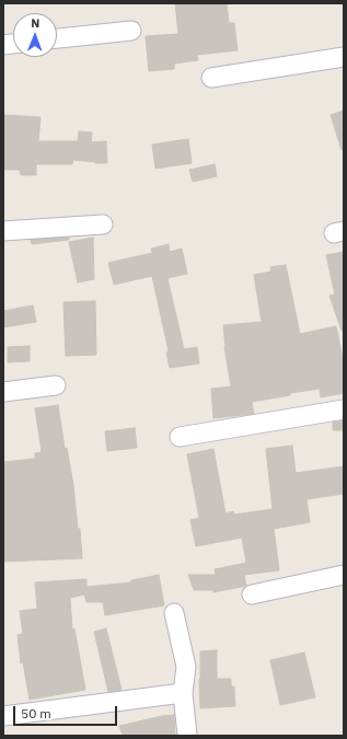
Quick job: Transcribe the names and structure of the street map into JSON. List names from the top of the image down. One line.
{"scale_bar":"50 m","north":"top"}
